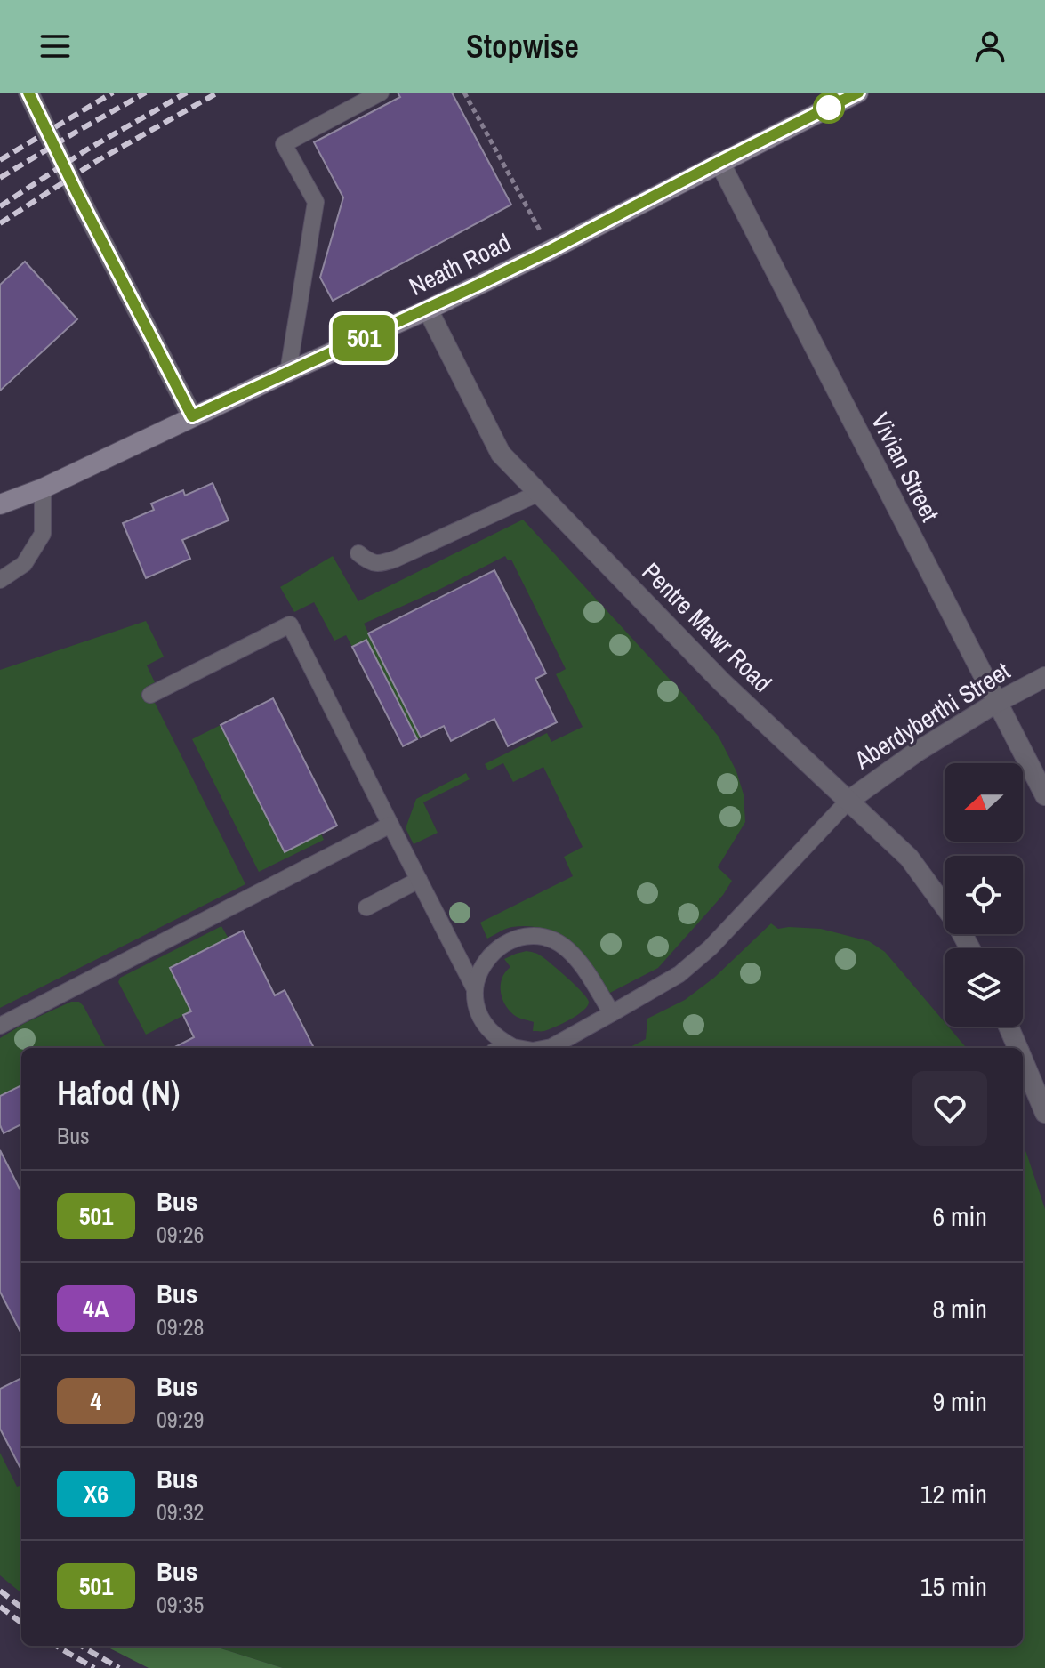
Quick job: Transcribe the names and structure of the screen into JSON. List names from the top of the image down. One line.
{"streets":{"main road":["Neath Road"],"street":["Vivian Street","Pentre Mawr Road","Aberdyberthi Street"]},"crossings":[["Neath Road","Vivian Street"],["Neath Road","Pentre Mawr Road"],["Vivian Street","Aberdyberthi Street"],["Pentre Mawr Road","Aberdyberthi Street"]],"lines":["bus line 501"],"north":"left","page":{"header":"Stopwise","on_map":"501","heading":["Hafod (N)","Bus"],"list":[{"mark":"501","name":"Bus","note":"09:26","value":"6 min"},{"mark":"4A","name":"Bus","note":"09:28","value":"8 min"},{"mark":"4","name":"Bus","note":"09:29","value":"9 min"},{"mark":"X6","name":"Bus","note":"09:32","value":"12 min"},{"mark":"501","name":"Bus","note":"09:35","value":"15 min"}]}}
